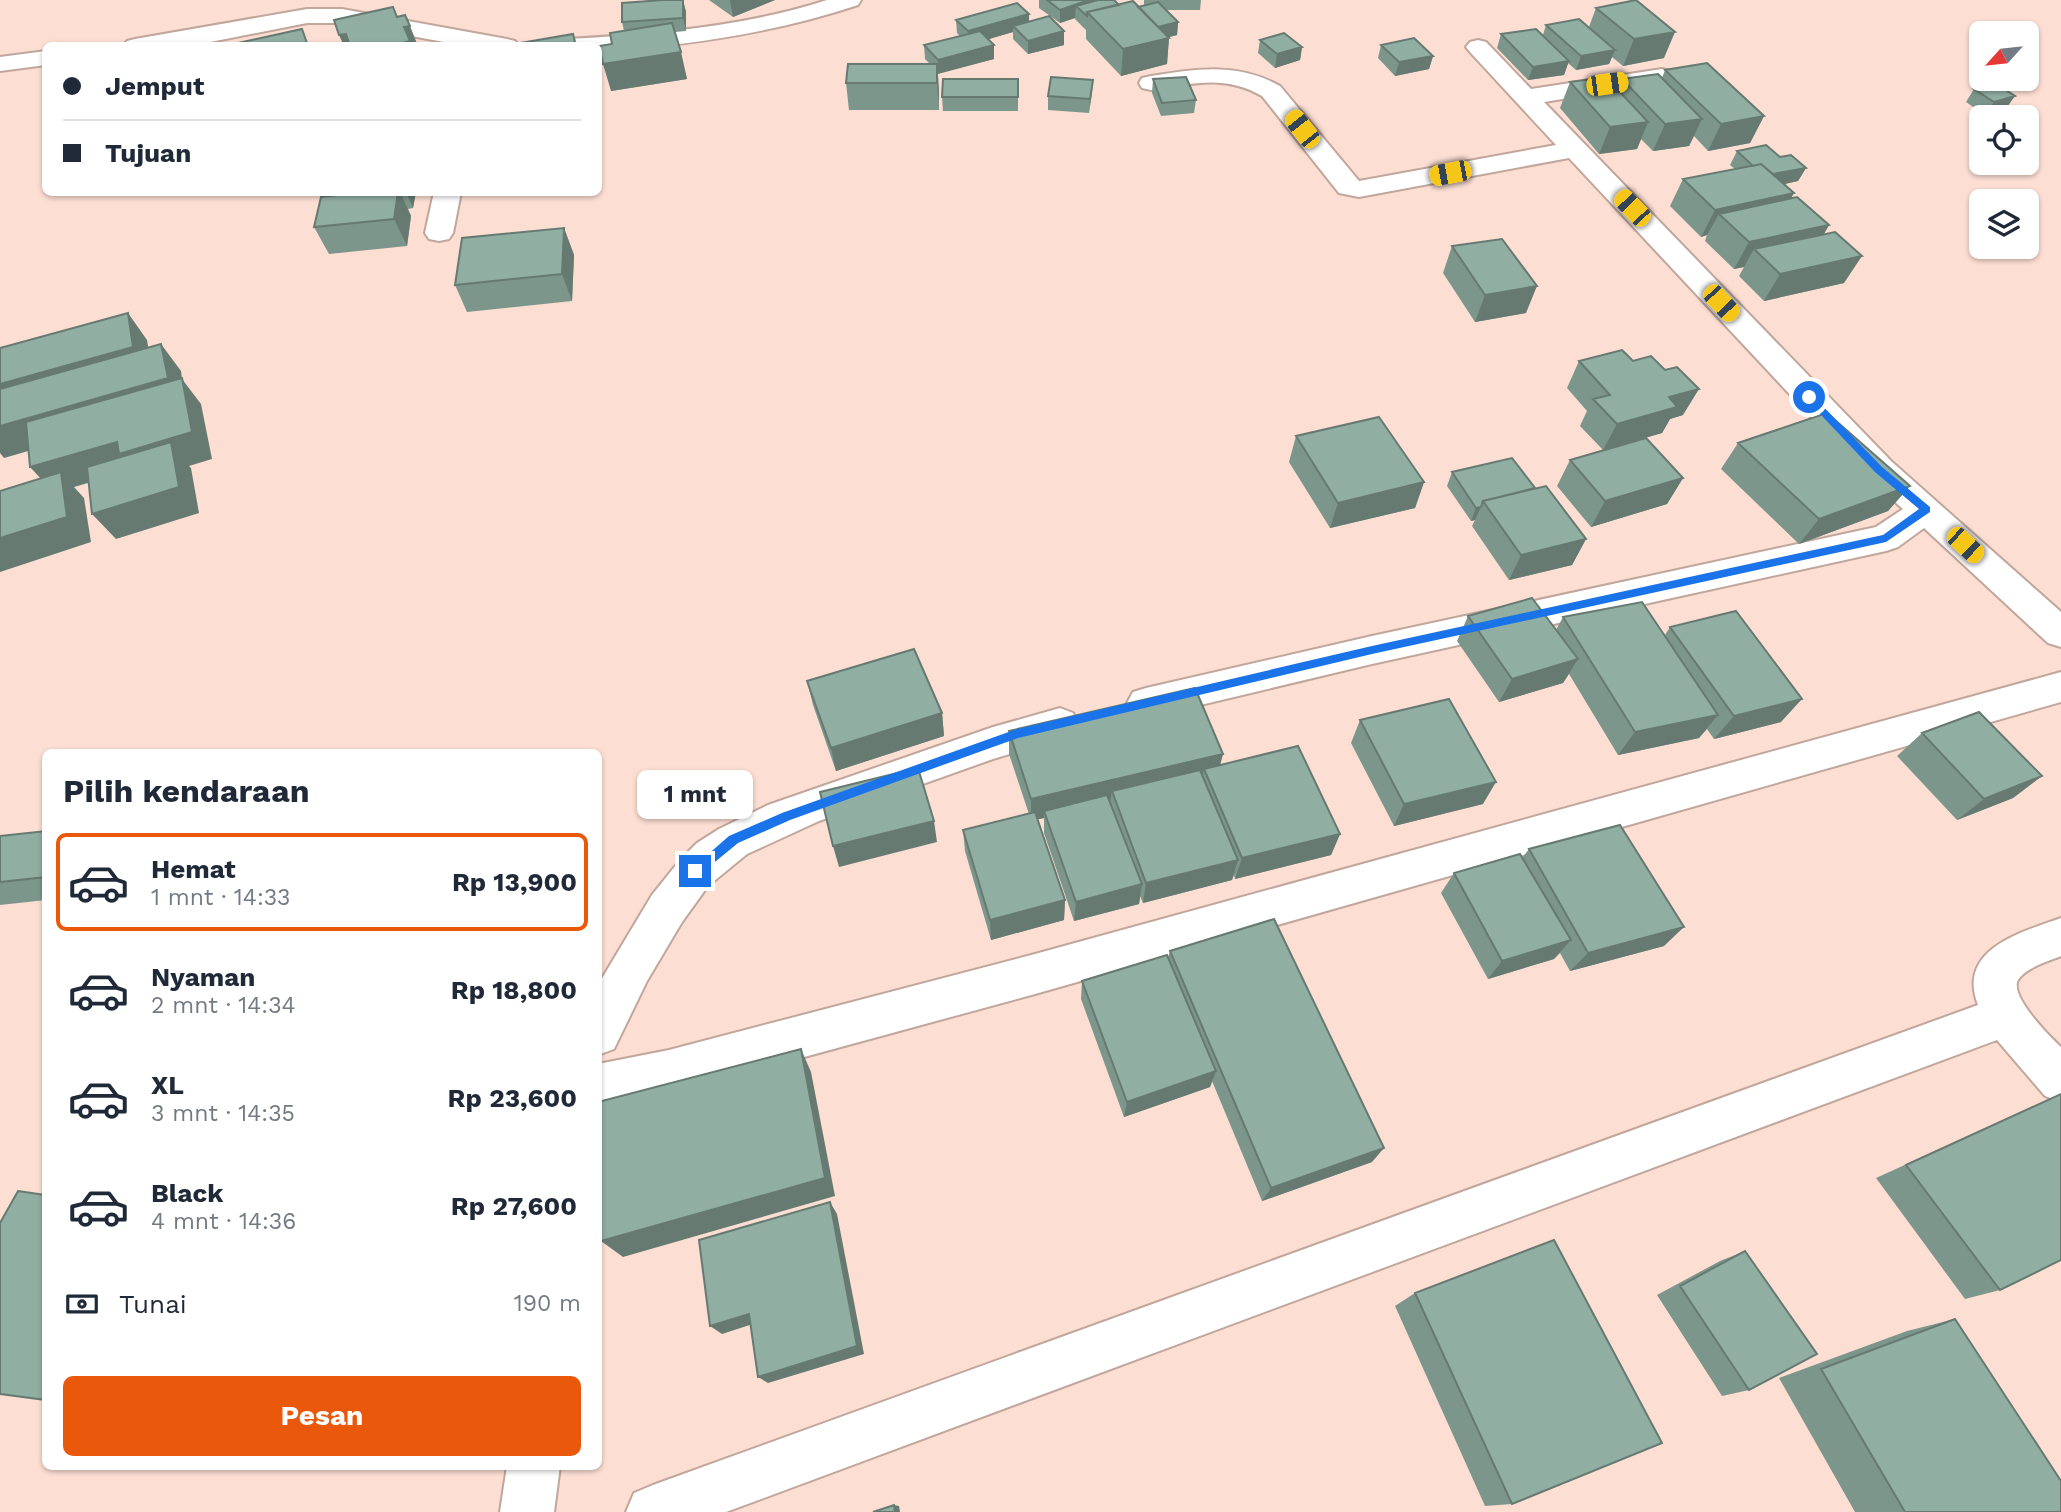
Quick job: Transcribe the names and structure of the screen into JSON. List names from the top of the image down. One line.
{"north":"bottom left","page":{"banner":["Jemput","Tujuan"],"heading":"Pilih kendaraan","bubble":"1 mnt","list":[{"name":"Hemat","note":"1 mnt · 14:33","value":"Rp 13,900"},{"name":"Nyaman","note":"2 mnt · 14:34","value":"Rp 18,800"},{"name":"XL","note":"3 mnt · 14:35","value":"Rp 23,600"},{"name":"Black","note":"4 mnt · 14:36","value":"Rp 27,600"}],"pay":["Tunai","190 m"],"buttons":"Pesan"}}
